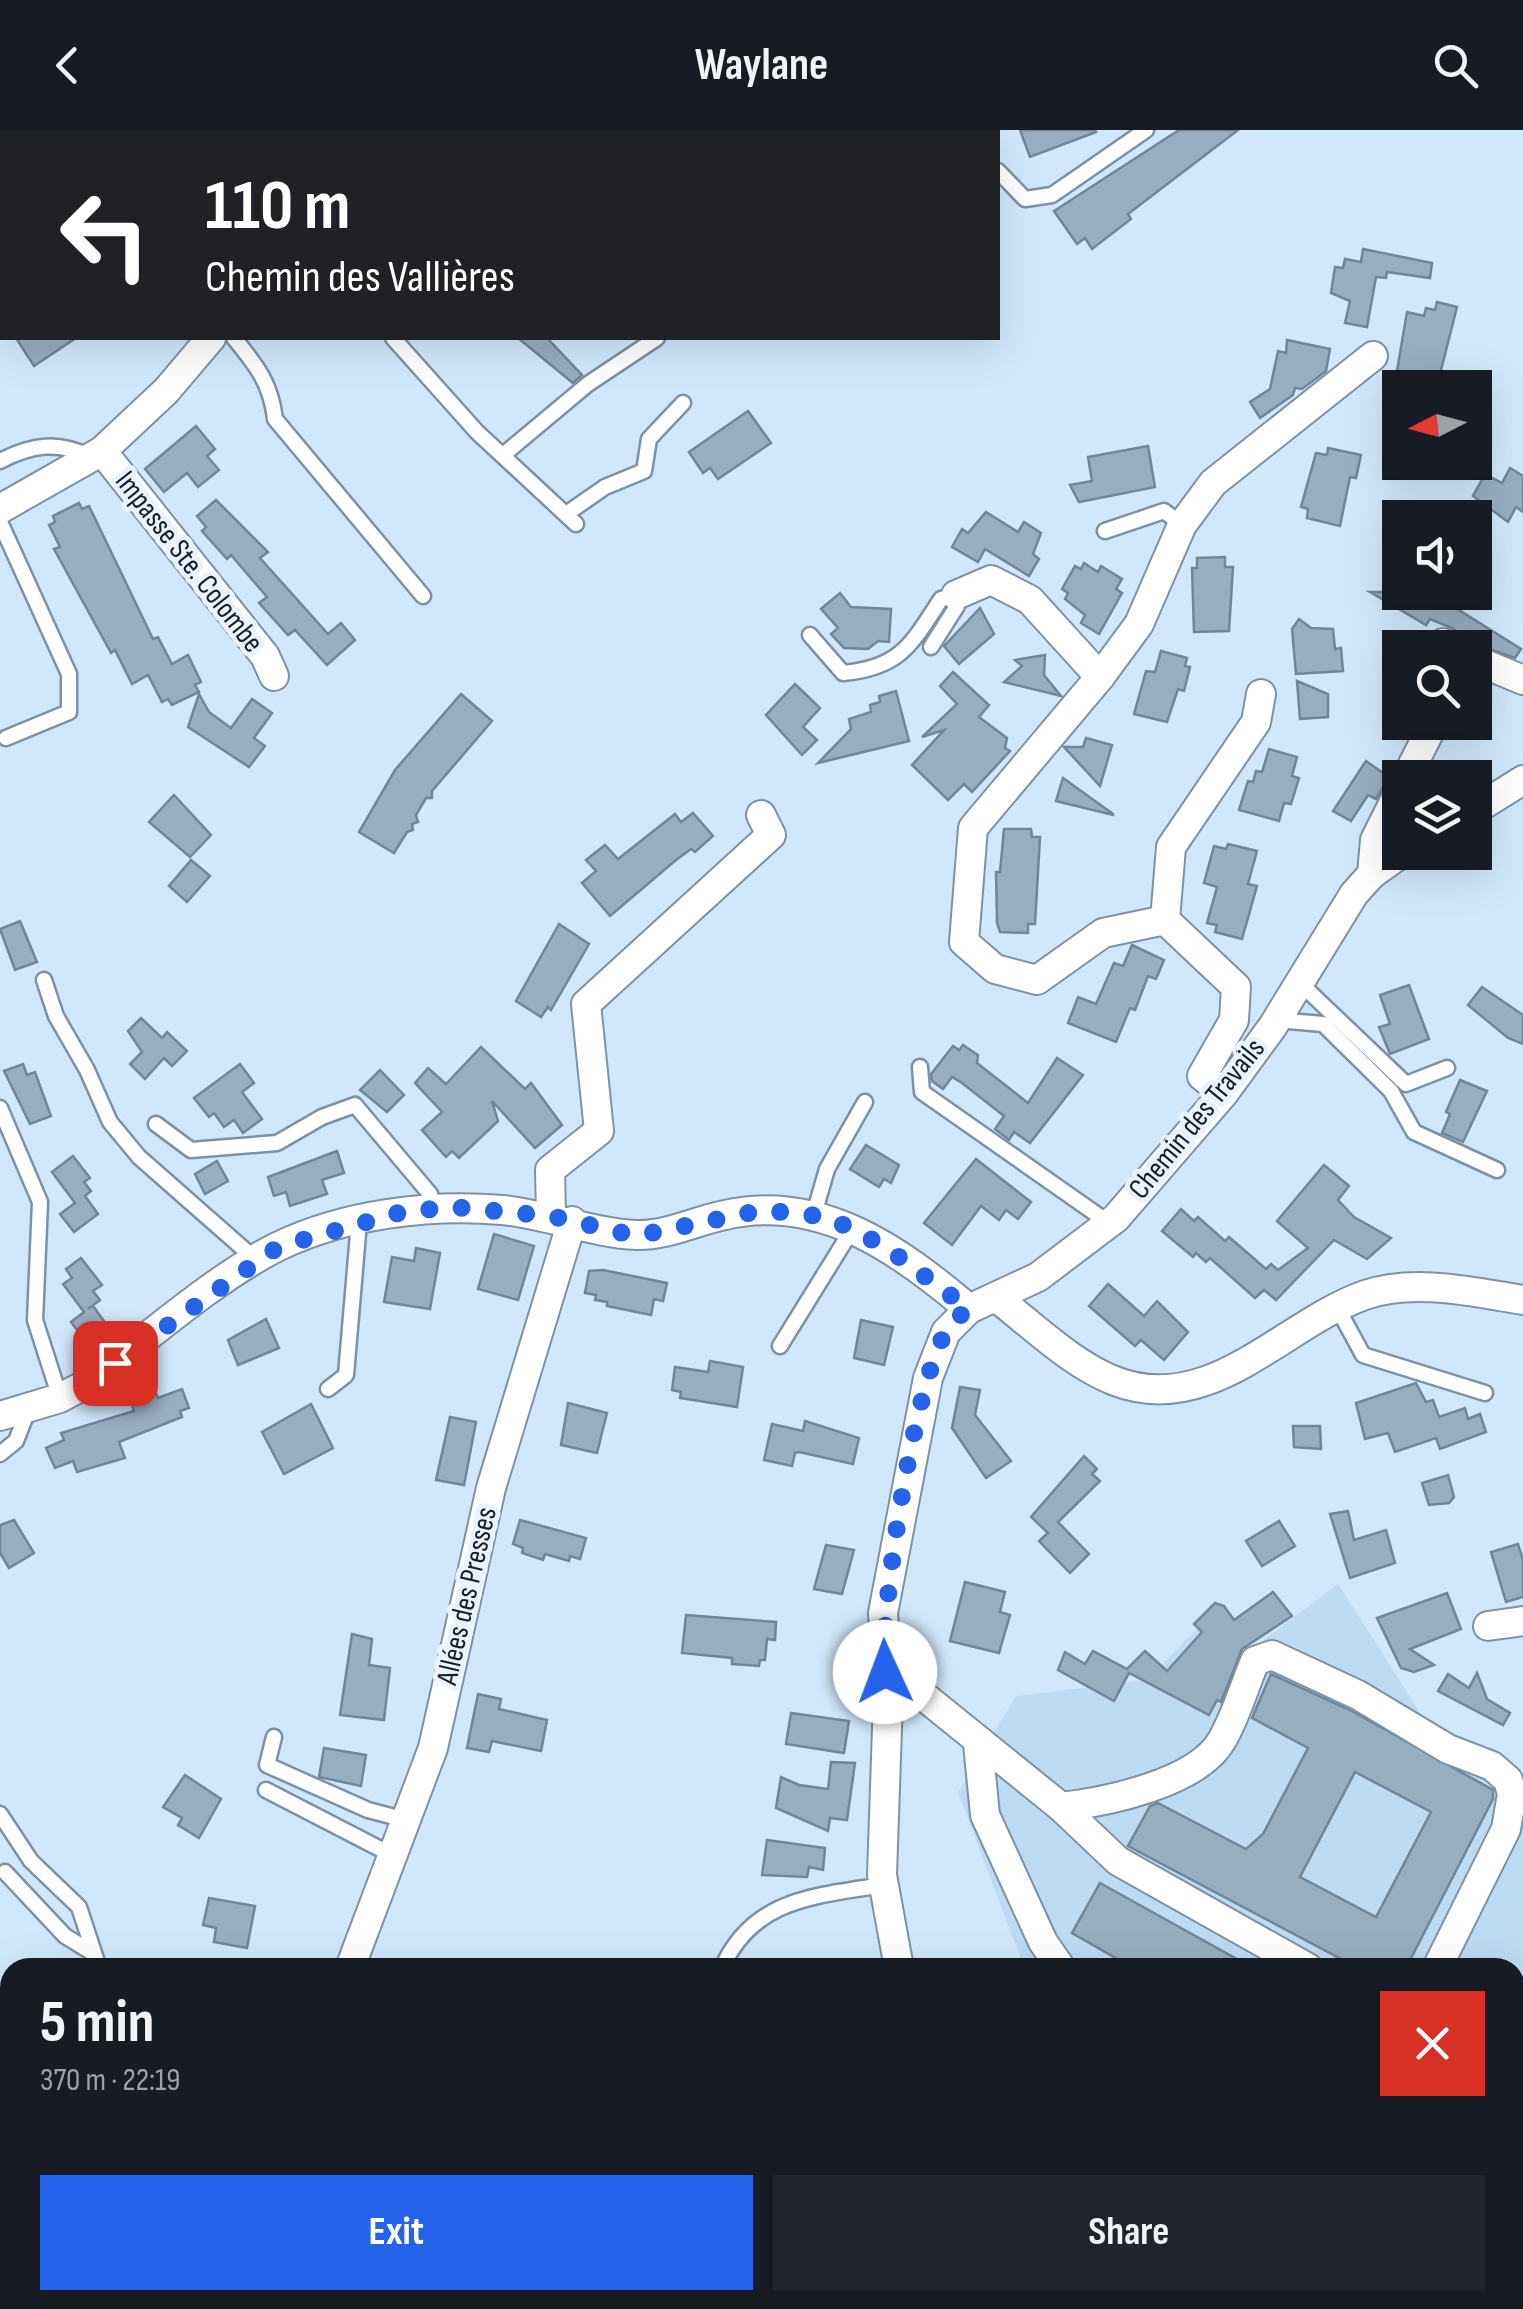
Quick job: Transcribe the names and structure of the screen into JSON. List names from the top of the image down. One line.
{"streets":{"street":["Impasse Ste. Colombe","Chemin des Travails","Allées des Presses"]},"north":"left","page":{"header":"Waylane","turn":["110 m","Chemin des Vallières"],"heading":["5 min","370 m · 22:19"],"buttons":["Exit","Share"]}}
